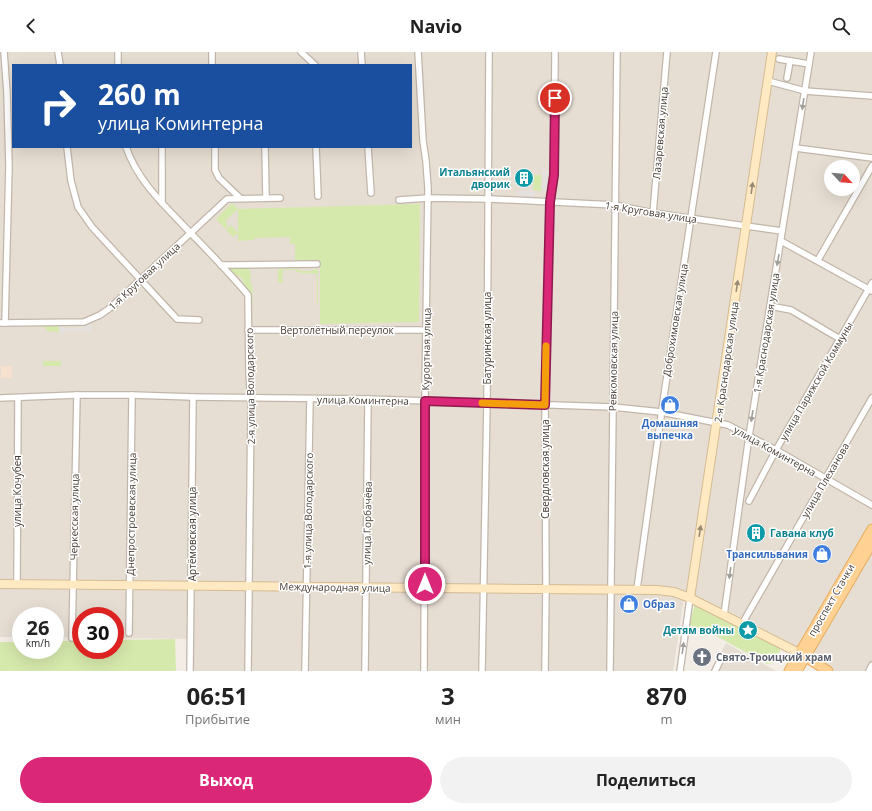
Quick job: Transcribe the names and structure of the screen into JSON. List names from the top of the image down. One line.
{"streets":{"main road":["2-я Краснодарская улица","Международная улица","проспект Стачки"],"street":["Лазаревская улица","1-я Круговая улица","Доброхимовская улица","Вертолётный переулок","1-я Краснодарская улица","Батуринская улица","Курортная улица","Ревкомовская улица","улица Парижской Коммуны","2-я улица Володарского","улица Коминтерна","Свердловская улица","улица Плеханова","улица Кочубея","1-я улица Володарского","Днепростроевская улица","Черкесская улица","улица Горбачёва","Артёмовская улица"]},"crossings":[["Лазаревская улица","1-я Круговая улица"],["1-я Круговая улица","Доброхимовская улица"],["1-я Круговая улица","1-я Краснодарская улица"],["1-я Круговая улица","Батуринская улица"],["1-я Круговая улица","Курортная улица"],["1-я Круговая улица","Ревкомовская улица"],["1-я Круговая улица","2-я Краснодарская улица"],["1-я Круговая улица","2-я улица Володарского"],["1-я Круговая улица","Свердловская улица"],["Доброхимовская улица","улица Коминтерна"],["Доброхимовская улица","Международная улица"],["Вертолётный переулок","Курортная улица"],["Вертолётный переулок","2-я улица Володарского"],["1-я Краснодарская улица","улица Коминтерна"],["1-я Краснодарская улица","Международная улица"],["Батуринская улица","улица Коминтерна"],["Батуринская улица","Международная улица"],["Курортная улица","улица Коминтерна"],["Курортная улица","Международная улица"],["Ревкомовская улица","улица Коминтерна"],["Ревкомовская улица","Международная улица"],["2-я Краснодарская улица","улица Коминтерна"],["2-я Краснодарская улица","Международная улица"],["улица Парижской Коммуны","улица Коминтерна"],["2-я улица Володарского","улица Коминтерна"],["2-я улица Володарского","Международная улица"],["улица Коминтерна","Свердловская улица"],["улица Коминтерна","улица Плеханова"],["улица Коминтерна","улица Кочубея"],["улица Коминтерна","1-я улица Володарского"],["улица Коминтерна","Днепростроевская улица"],["улица Коминтерна","Черкесская улица"],["улица Коминтерна","улица Горбачёва"],["улица Коминтерна","Артёмовская улица"],["Свердловская улица","Международная улица"],["улица Плеханова","Международная улица"],["улица Кочубея","Международная улица"],["1-я улица Володарского","Международная улица"],["Днепростроевская улица","Международная улица"],["Черкесская улица","Международная улица"],["улица Горбачёва","Международная улица"],["Артёмовская улица","Международная улица"],["Международная улица","проспект Стачки"]],"one_way":["1-я Краснодарская улица","2-я Краснодарская улица"],"places":{"building":["Итальянский дворик","Гавана клуб"],"shop":["Домашняя выпечка","Трансильвания","Образ"],"place":["Детям войны"],"church":["Свято-Троицкий храм"]},"north":"bottom right","page":{"header":"Navio","turn":["260 m","улица Коминтерна"],"speed":"26 km/h","limit":"30","eta":["06:51","Прибытие","3","мин","870","m"],"buttons":["Выход","Поделиться"]}}
